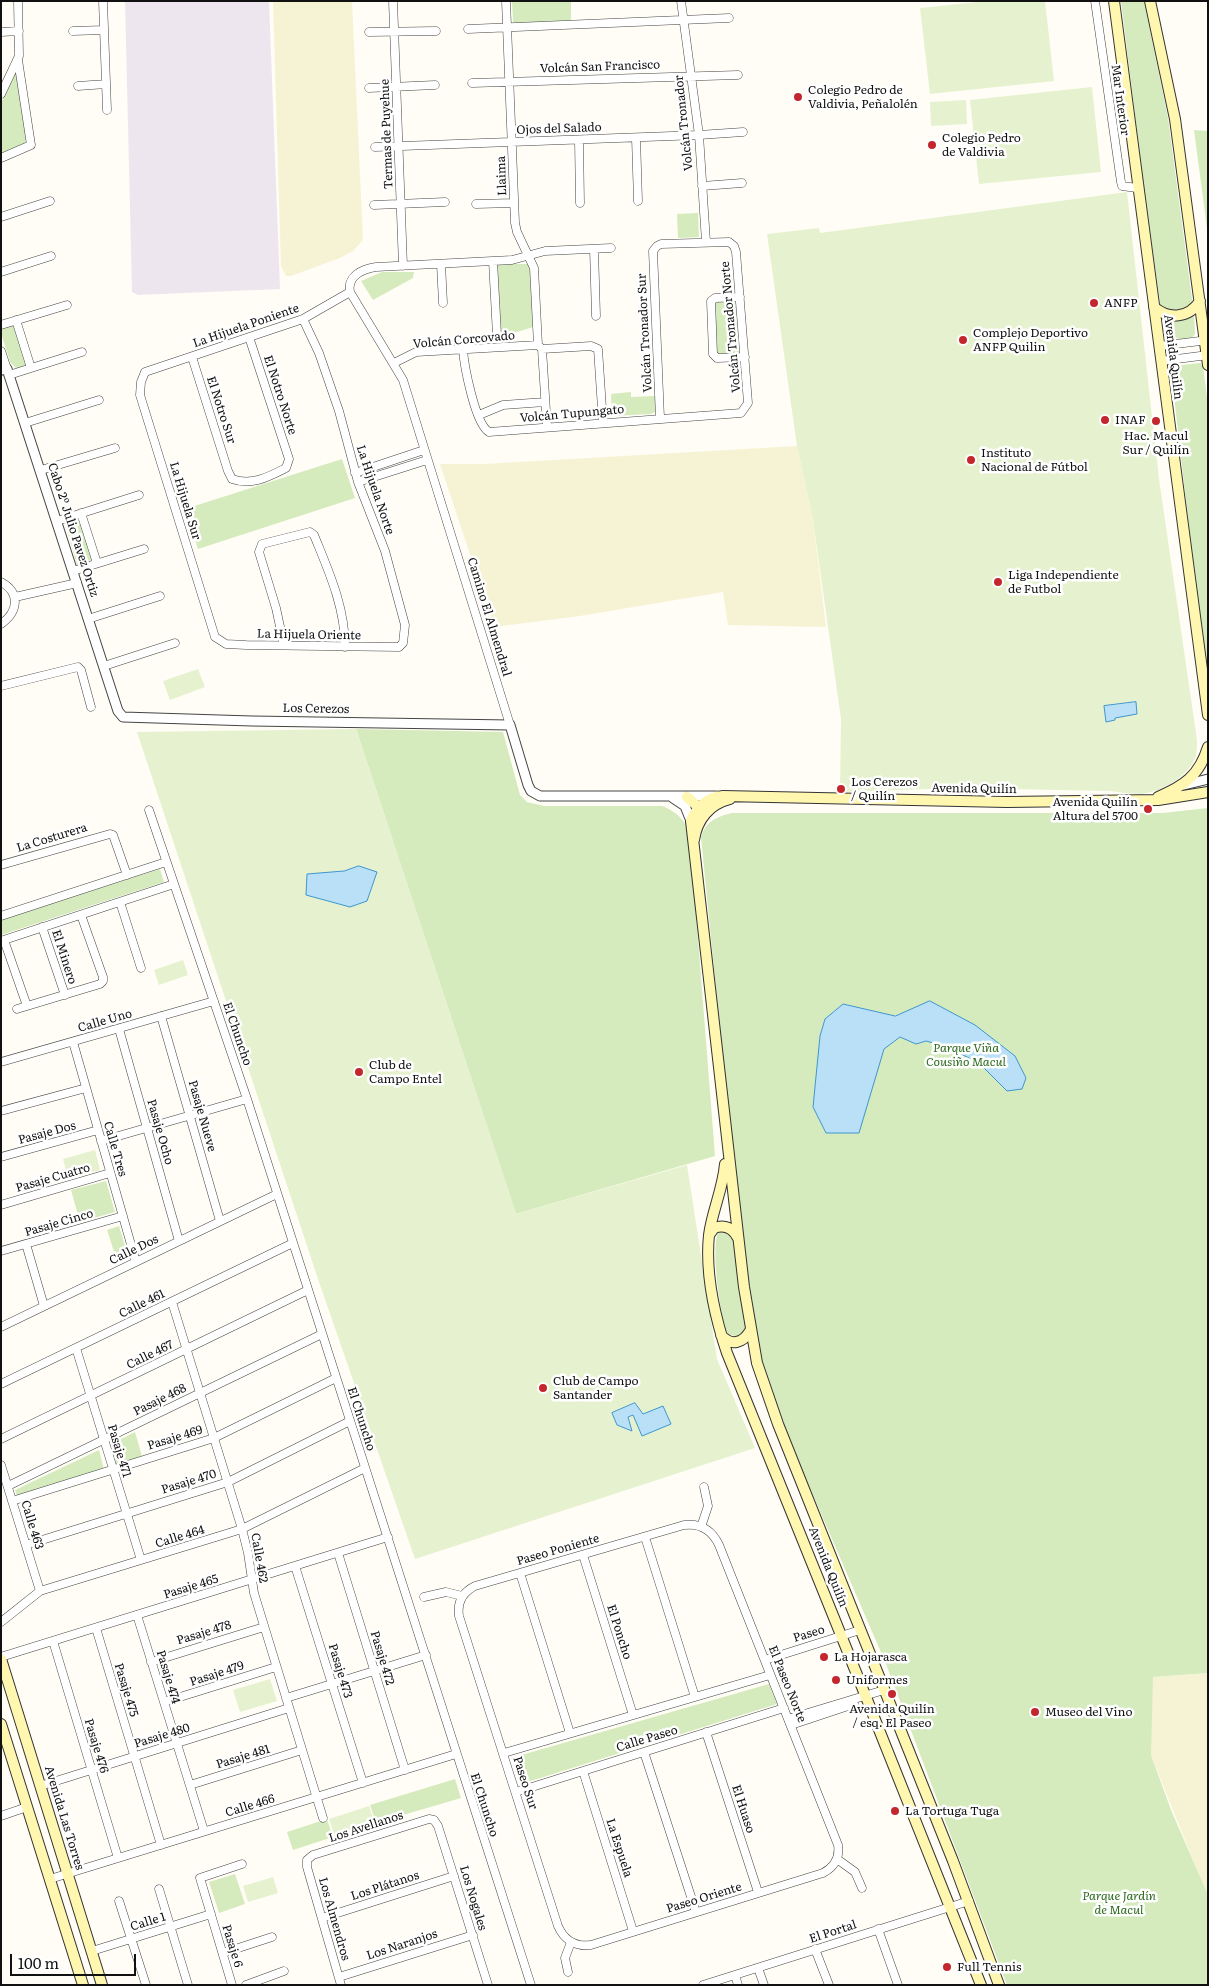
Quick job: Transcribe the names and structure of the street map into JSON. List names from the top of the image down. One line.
{"streets":{"main road":["Avenida Quilín","Avenida Las Torres"],"street":["Volcán San Francisco","Mar Interior","Volcán Tronador","Ojos del Salado","Termas de Puyehue","Llaima","La Hijuela Poniente","Volcán Tronador Norte","Volcán Tronador Sur","Volcán Corcovado","El Notro Norte","El Notro Sur","Volcán Tupungato","La Hijuela Norte","La Hijuela Sur","Cabo 2º Julio Pavez Ortiz","Camino El Almendral","La Hijuela Oriente","Los Cerezos","La Costurera","El Minero","Calle Uno","El Chuncho","Pasaje Nueve","Pasaje Ocho","Pasaje Dos","Calle Tres","Pasaje Cuatro","Pasaje Cinco","Calle Dos","Calle 461","Calle 467","Pasaje 468","Pasaje 469","Pasaje 471","Pasaje 470","Calle 463","Calle 464","Paseo Poniente","Calle 462","Pasaje 465","El Poncho","Pasaje 478","Paseo","Pasaje 472","Pasaje 473","Pasaje 479","Pasaje 474","El Paseo Norte","Pasaje 475","Pasaje 480","Calle Paseo","Pasaje 476","Pasaje 481","Paseo Sur","Calle 466","El Huaso","Los Avellanos","La Espuela","Los Plátanos","Los Nogales","Paseo Oriente","Los Almendros","Calle 1","El Portal","Los Naranjos","Pasaje 6"]},"crossings":[["Volcán San Francisco","Volcán Tronador"],["Volcán San Francisco","Llaima"],["Mar Interior","Avenida Quilín"],["Volcán Tronador","Ojos del Salado"],["Volcán Tronador","Volcán Tronador Norte"],["Volcán Tronador","Volcán Tronador Sur"],["Ojos del Salado","Termas de Puyehue"],["Ojos del Salado","Llaima"],["Llaima","Volcán Corcovado"],["Llaima","Volcán Tupungato"],["La Hijuela Poniente","El Notro Norte"],["La Hijuela Poniente","El Notro Sur"],["La Hijuela Poniente","La Hijuela Norte"],["La Hijuela Poniente","La Hijuela Sur"],["La Hijuela Poniente","Camino El Almendral"],["Volcán Tronador Norte","Volcán Tronador Sur"],["Volcán Tronador Norte","Volcán Tupungato"],["Volcán Tronador Sur","Volcán Tupungato"],["Volcán Corcovado","Volcán Tupungato"],["Volcán Corcovado","Camino El Almendral"],["Avenida Quilín","Camino El Almendral"],["Avenida Quilín","Paseo"],["Avenida Quilín","El Portal"],["El Notro Norte","El Notro Sur"],["La Hijuela Norte","La Hijuela Oriente"],["La Hijuela Sur","La Hijuela Oriente"],["Cabo 2º Julio Pavez Ortiz","Los Cerezos"],["Camino El Almendral","Los Cerezos"],["Calle Uno","El Chuncho"],["Calle Uno","Pasaje Nueve"],["Calle Uno","Pasaje Ocho"],["Calle Uno","Calle Tres"],["El Chuncho","Calle Dos"],["El Chuncho","Calle 461"],["El Chuncho","Calle 467"],["El Chuncho","Pasaje 468"],["El Chuncho","Pasaje 469"],["El Chuncho","Pasaje 470"],["El Chuncho","Calle 464"],["El Chuncho","Pasaje 465"],["El Chuncho","Calle 466"],["Pasaje Nueve","Calle Dos"],["Pasaje Ocho","Calle Dos"],["Pasaje Dos","Calle Tres"],["Calle Tres","Pasaje Cuatro"],["Calle Tres","Pasaje Cinco"],["Calle Tres","Calle Dos"],["Calle 461","Pasaje 471"],["Calle 461","Calle 462"],["Calle 467","Pasaje 471"],["Calle 467","Calle 462"],["Pasaje 468","Pasaje 471"],["Pasaje 468","Calle 463"],["Pasaje 468","Calle 462"],["Pasaje 469","Pasaje 471"],["Pasaje 469","Calle 463"],["Pasaje 469","Calle 462"],["Pasaje 471","Pasaje 470"],["Pasaje 471","Calle 464"],["Pasaje 470","Calle 463"],["Pasaje 470","Calle 462"],["Calle 463","Calle 464"],["Calle 464","Calle 462"],["Paseo Poniente","El Poncho"],["Paseo Poniente","El Paseo Norte"],["Paseo Poniente","Paseo Sur"],["Calle 462","Pasaje 465"],["Calle 462","Pasaje 478"],["Calle 462","Pasaje 479"],["Calle 462","Pasaje 480"],["Calle 462","Pasaje 481"],["Calle 462","Calle 466"],["Pasaje 465","Pasaje 472"],["Pasaje 465","Pasaje 473"],["Pasaje 465","Pasaje 474"],["Pasaje 465","Pasaje 475"],["Pasaje 465","Pasaje 476"],["Pasaje 465","Avenida Las Torres"],["Pasaje 478","Pasaje 474"],["Paseo","El Paseo Norte"],["Pasaje 472","Calle 466"],["Pasaje 473","Calle 466"],["Pasaje 479","Pasaje 474"],["Pasaje 474","Pasaje 480"],["Pasaje 474","Pasaje 481"],["Pasaje 474","Calle 466"],["El Paseo Norte","Calle Paseo"],["El Paseo Norte","Paseo Oriente"],["Pasaje 475","Pasaje 480"],["Pasaje 475","Calle 466"],["Pasaje 480","Pasaje 476"],["Pasaje 480","Avenida Las Torres"],["Calle Paseo","Paseo Sur"],["Calle Paseo","El Huaso"],["Calle Paseo","La Espuela"],["Pasaje 476","Calle 466"],["Paseo Sur","Paseo Oriente"],["Calle 466","Avenida Las Torres"],["El Huaso","Paseo Oriente"],["Avenida Las Torres","Calle 1"],["Los Avellanos","Los Nogales"],["Los Avellanos","Los Almendros"],["La Espuela","Paseo Oriente"],["Los Plátanos","Los Nogales"],["Los Plátanos","Los Almendros"],["Los Nogales","Los Naranjos"],["Los Almendros","Los Naranjos"],["Calle 1","Pasaje 6"]],"parks":["Parque Viña Cousiño Macul","Parque Jardín de Macul"],"places":["Colegio Pedro de Valdivia, Peñalolén","Colegio Pedro de Valdivia","ANFP","Complejo Deportivo ANFP Quilin","INAF","Hac. Macul Sur / Quilín","Instituto Nacional de Fútbol","Liga Independiente de Futbol","Los Cerezos / Quilín","Avenida Quilín Altura del 5700","Club de Campo Entel","Club de Campo Santander","La Hojarasca","Uniformes","Avenida Quilín / esq. El Paseo","Museo del Vino","La Tortuga Tuga","Full Tennis"],"scale_bar":"100 m"}
